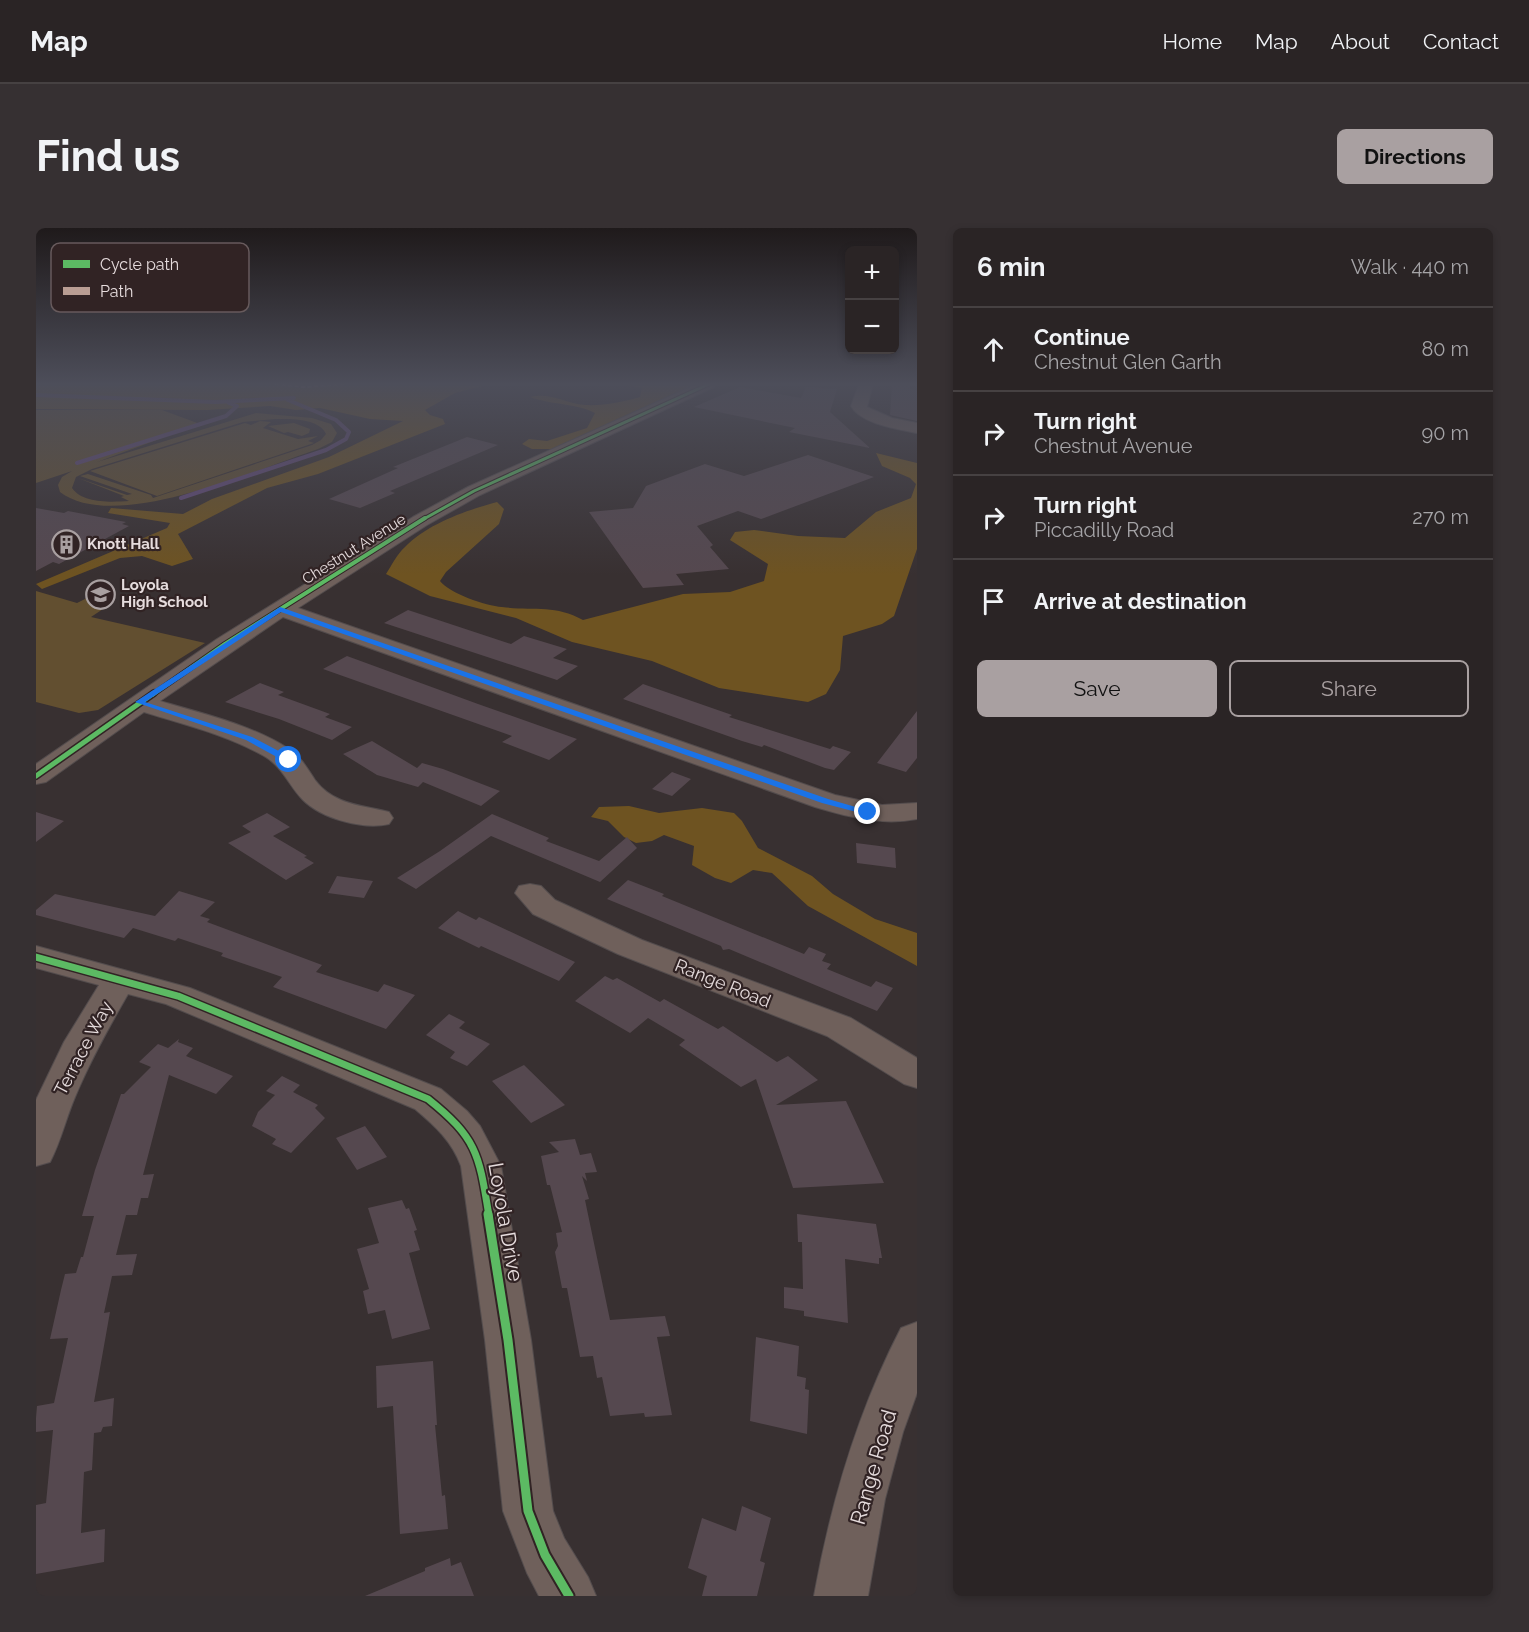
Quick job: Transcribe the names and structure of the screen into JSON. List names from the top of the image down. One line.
{"streets":{"street":["Chestnut Avenue","Range Road","Terrace Way","Loyola Drive"]},"crossings":[["Terrace Way","Loyola Drive"]],"places":{"building":["Knott Hall"],"school or university":["Loyola High School"]},"legend":["Cycle path","Path"],"page":{"header":"Map","nav":["Home","Map","About","Contact"],"buttons":["Directions",["Save","Share"]],"title":"Find us","heading":["6 min","Walk · 440 m"],"map_buttons":["+","−"],"list":[["Continue","Chestnut Glen Garth","80 m"],["Turn right","Chestnut Avenue","90 m"],["Turn right","Piccadilly Road","270 m"],"Arrive at destination"]}}
